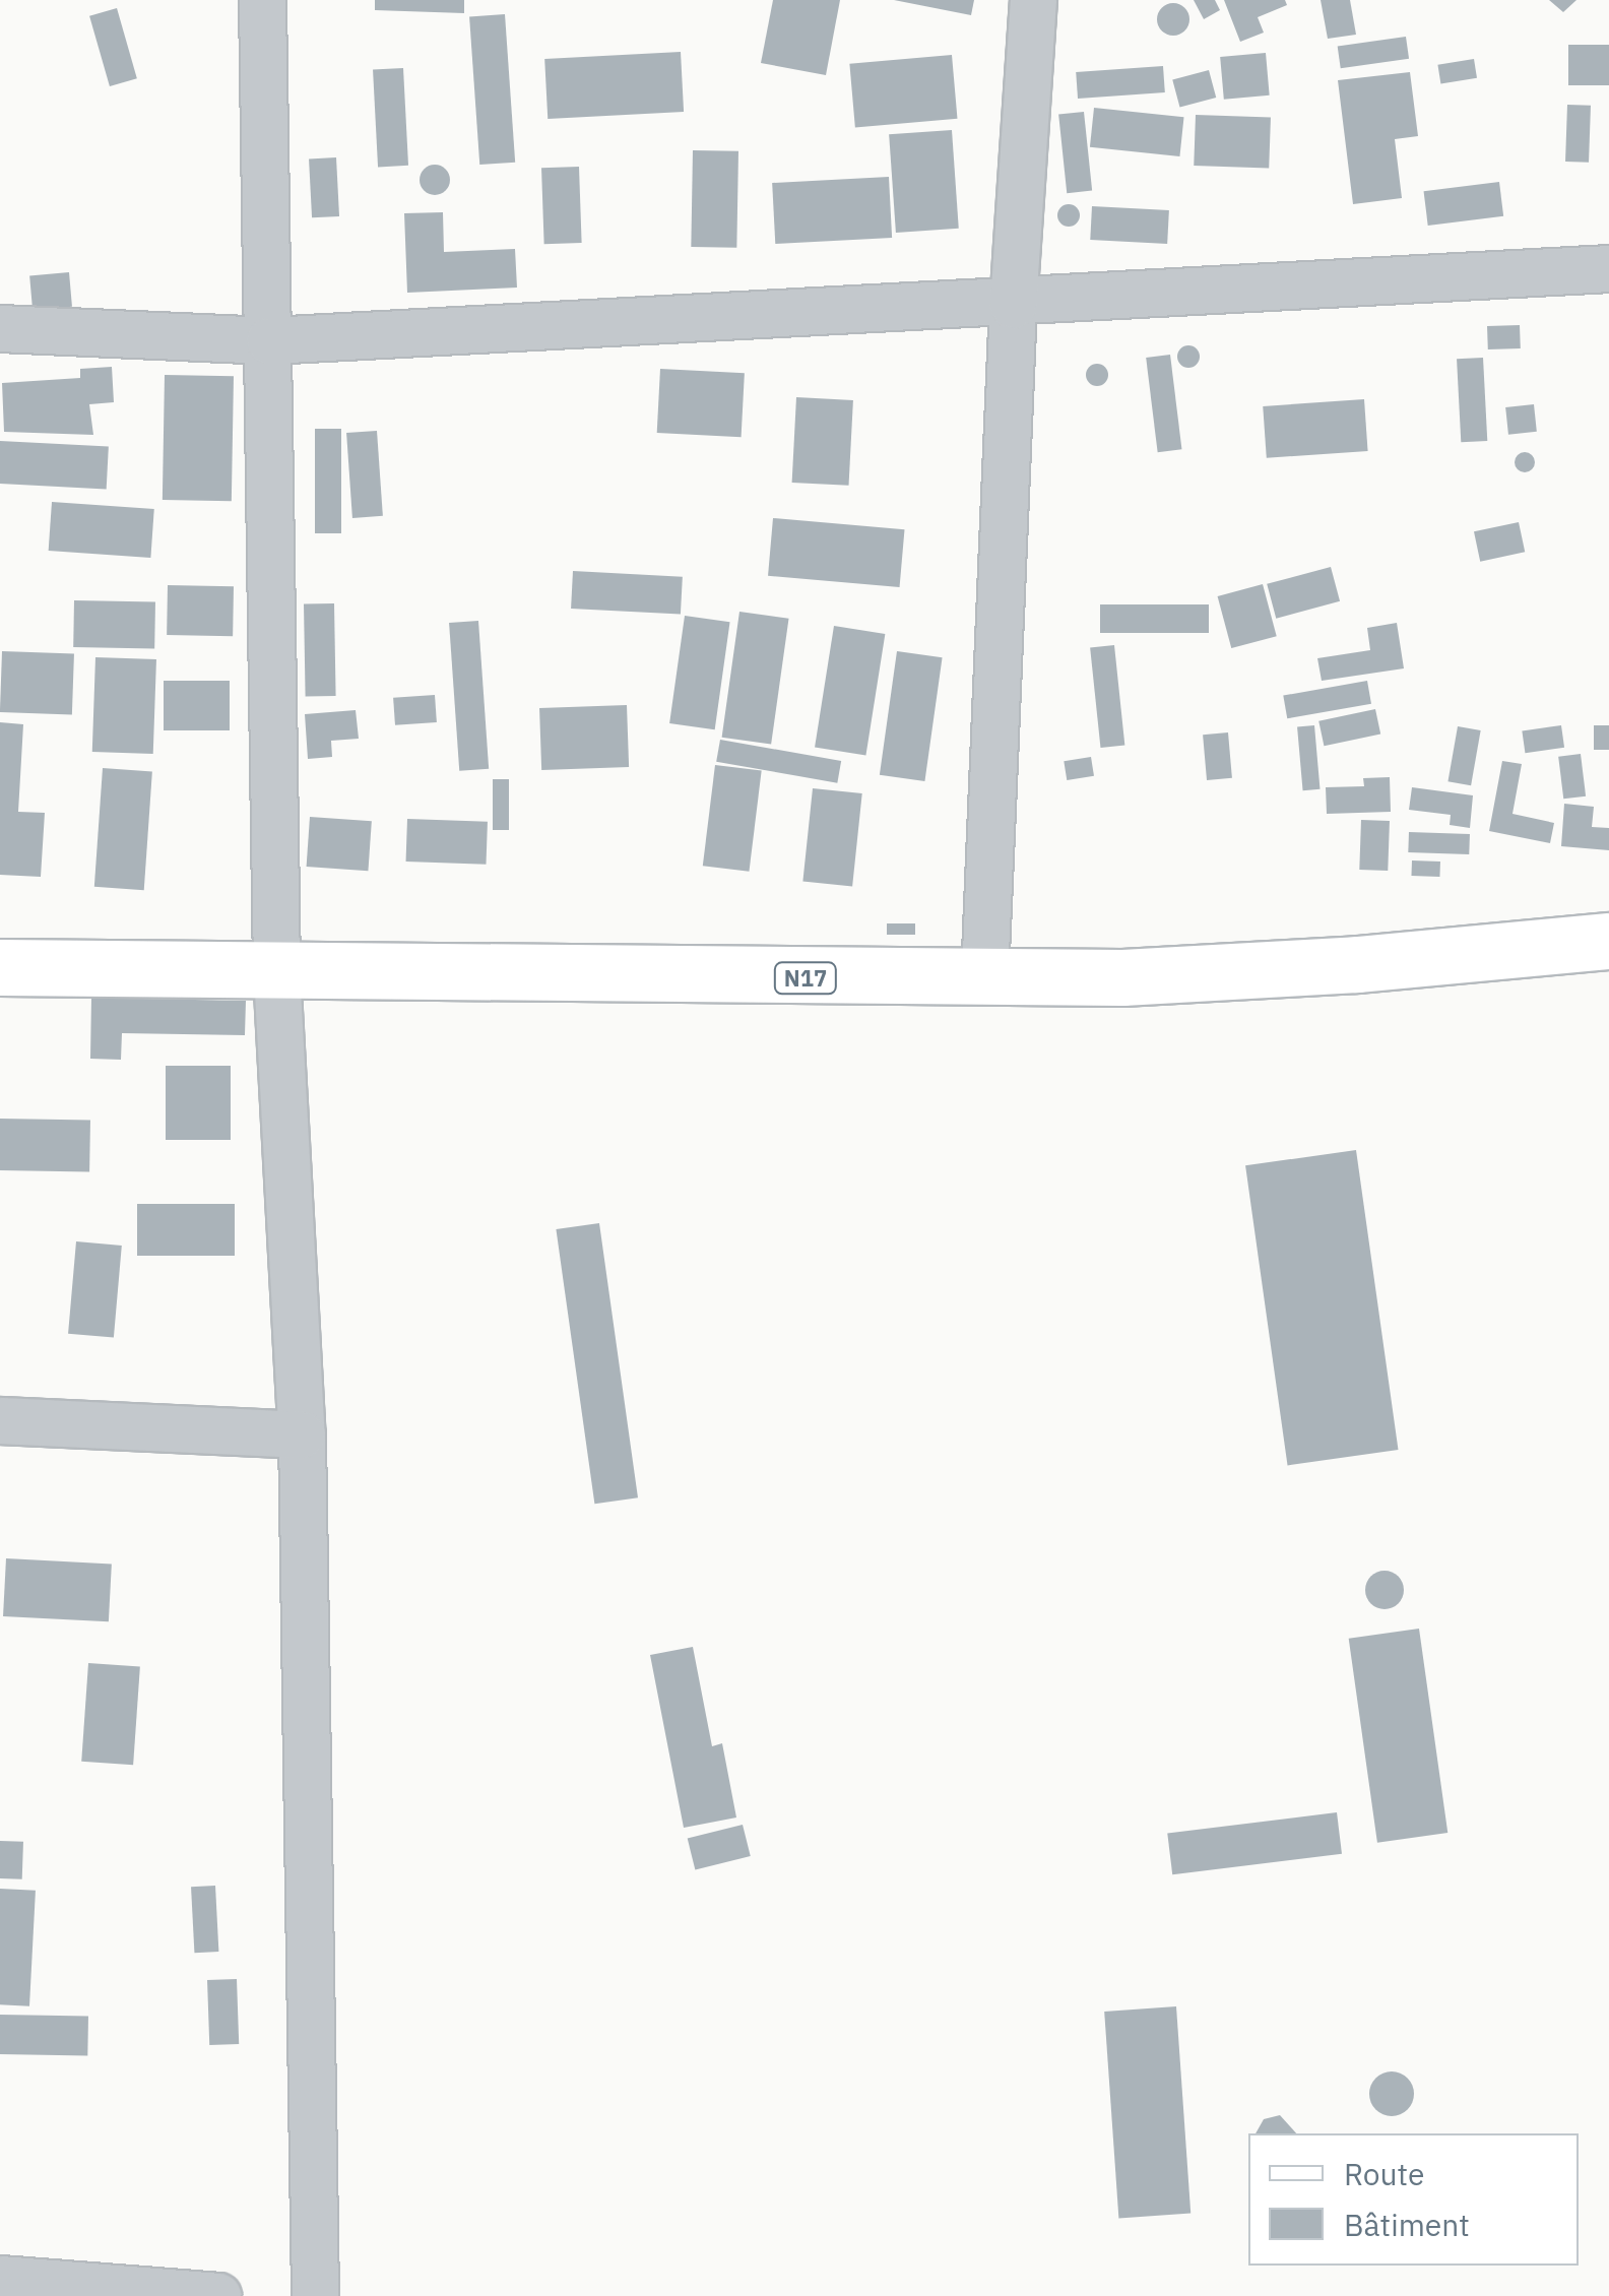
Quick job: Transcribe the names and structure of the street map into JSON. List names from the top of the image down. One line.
{"streets":{"main road":["N17"]},"legend":["Route","Bâtiment"]}
